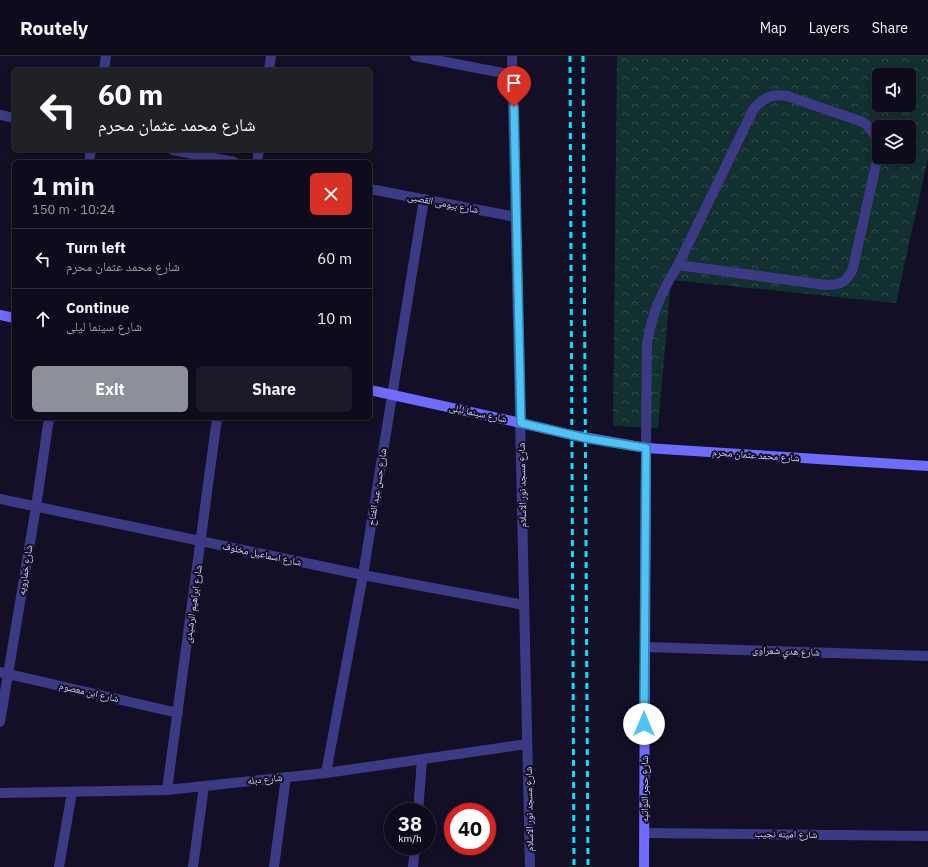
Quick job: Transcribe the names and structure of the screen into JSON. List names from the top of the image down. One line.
{"streets":{"street":["شارع بيومى القصبى","شارع سينما ليلى","شارع محمد عثمان محرم","شارع مسجد نور الاسلام","شارع حسن عبد الفتاح","شارع اسماعيل مخلوف","شارع خمارويه","شارع ابراهيم الرشيدى","شارع هدي شعراوى","شارع ابن معصوم","شارع دبله","شارع حجر النواتيه","شارع امينه نجيب"]},"crossings":[["شارع بيومى القصبى","شارع مسجد نور الاسلام"],["شارع بيومى القصبى","شارع حسن عبد الفتاح"],["شارع سينما ليلى","شارع محمد عثمان محرم"],["شارع سينما ليلى","شارع مسجد نور الاسلام"],["شارع سينما ليلى","شارع حسن عبد الفتاح"],["شارع محمد عثمان محرم","شارع حجر النواتيه"],["شارع مسجد نور الاسلام","شارع اسماعيل مخلوف"],["شارع مسجد نور الاسلام","شارع دبله"],["شارع حسن عبد الفتاح","شارع اسماعيل مخلوف"],["شارع حسن عبد الفتاح","شارع دبله"],["شارع اسماعيل مخلوف","شارع خمارويه"],["شارع اسماعيل مخلوف","شارع ابراهيم الرشيدى"],["شارع خمارويه","شارع ابن معصوم"],["شارع ابراهيم الرشيدى","شارع ابن معصوم"],["شارع ابراهيم الرشيدى","شارع دبله"],["شارع هدي شعراوى","شارع حجر النواتيه"],["شارع حجر النواتيه","شارع امينه نجيب"]],"page":{"header":"Routely","nav":["Map","Layers","Share"],"turn":["60 m","شارع محمد عثمان محرم"],"heading":["1 min","150 m · 10:24"],"list":[{"name":"Turn left","note":"شارع محمد عثمان محرم","value":"60 m"},{"name":"Continue","note":"شارع سينما ليلى","value":"10 m"}],"buttons":["Exit","Share"],"speed":"38 km/h","limit":"40"}}
